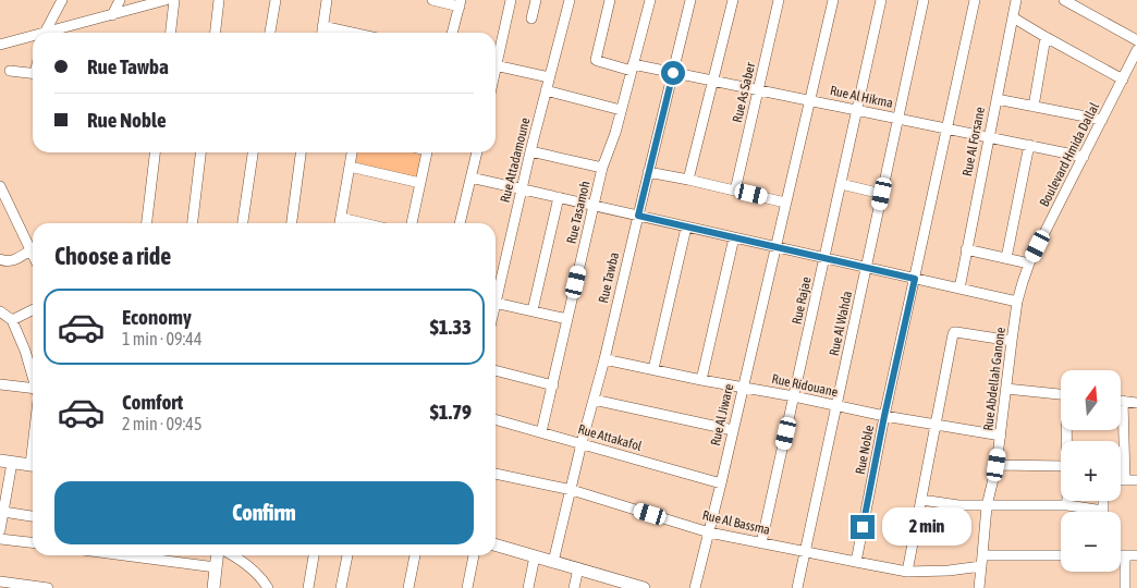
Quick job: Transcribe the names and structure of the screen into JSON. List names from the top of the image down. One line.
{"streets":{"street":["Rue As Saber","Rue Al Hikma","Rue Al Forsane","Boulevard Hmida Dallal","Rue Attadamoune","Rue Tasamoh","Rue Tawba","Rue Rajae","Rue Al Wahda","Rue Abdellah Ganone","Rue Ridouane","Rue Al Jiware","Rue Attakafol","Rue Noble","Rue Al Bassma"]},"crossings":[["Rue As Saber","Rue Al Hikma"],["Rue Al Hikma","Rue Al Forsane"],["Rue Al Hikma","Boulevard Hmida Dallal"],["Rue Al Hikma","Rue Tasamoh"],["Rue Al Hikma","Rue Tawba"],["Rue Al Hikma","Rue Rajae"],["Rue Al Hikma","Rue Al Wahda"],["Rue Al Hikma","Rue Al Jiware"],["Rue Al Hikma","Rue Noble"],["Boulevard Hmida Dallal","Rue Abdellah Ganone"],["Rue Tasamoh","Rue Attakafol"],["Rue Tawba","Rue Ridouane"],["Rue Tawba","Rue Attakafol"],["Rue Tawba","Rue Al Bassma"],["Rue Rajae","Rue Ridouane"],["Rue Rajae","Rue Al Bassma"],["Rue Al Wahda","Rue Ridouane"],["Rue Al Wahda","Rue Al Bassma"],["Rue Abdellah Ganone","Rue Ridouane"],["Rue Abdellah Ganone","Rue Al Bassma"],["Rue Ridouane","Rue Al Jiware"],["Rue Ridouane","Rue Noble"],["Rue Al Jiware","Rue Attakafol"],["Rue Al Jiware","Rue Al Bassma"],["Rue Noble","Rue Al Bassma"]],"north":"top","page":{"banner":["Rue Tawba","Rue Noble"],"heading":"Choose a ride","list":[{"name":"Economy","note":"1 min · 09:44","value":"$1.33"},{"name":"Comfort","note":"2 min · 09:45","value":"$1.79"}],"map_buttons":["+","−"],"buttons":"Confirm","bubble":"2 min"}}
